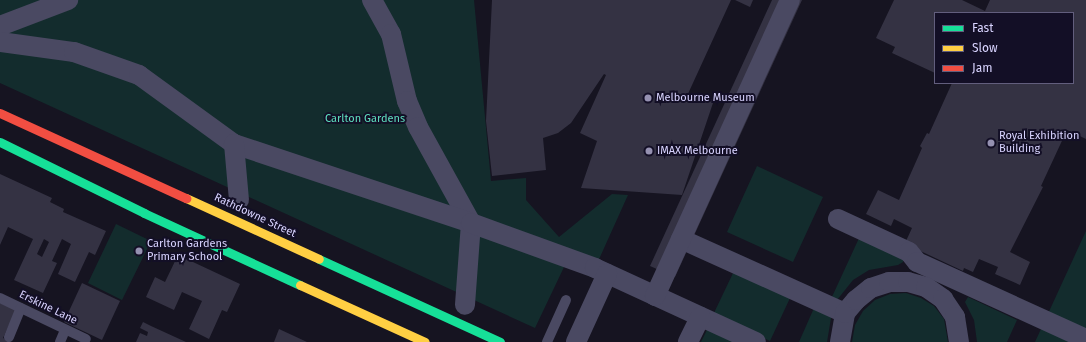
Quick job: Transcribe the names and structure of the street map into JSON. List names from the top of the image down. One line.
{"streets":{"main road":["Rathdowne Street"],"lane":["Erskine Lane"]},"parks":["Carlton Gardens"],"places":["Melbourne Museum","Royal Exhibition Building","IMAX Melbourne","Carlton Gardens Primary School"],"legend":["Fast","Slow","Jam"]}
